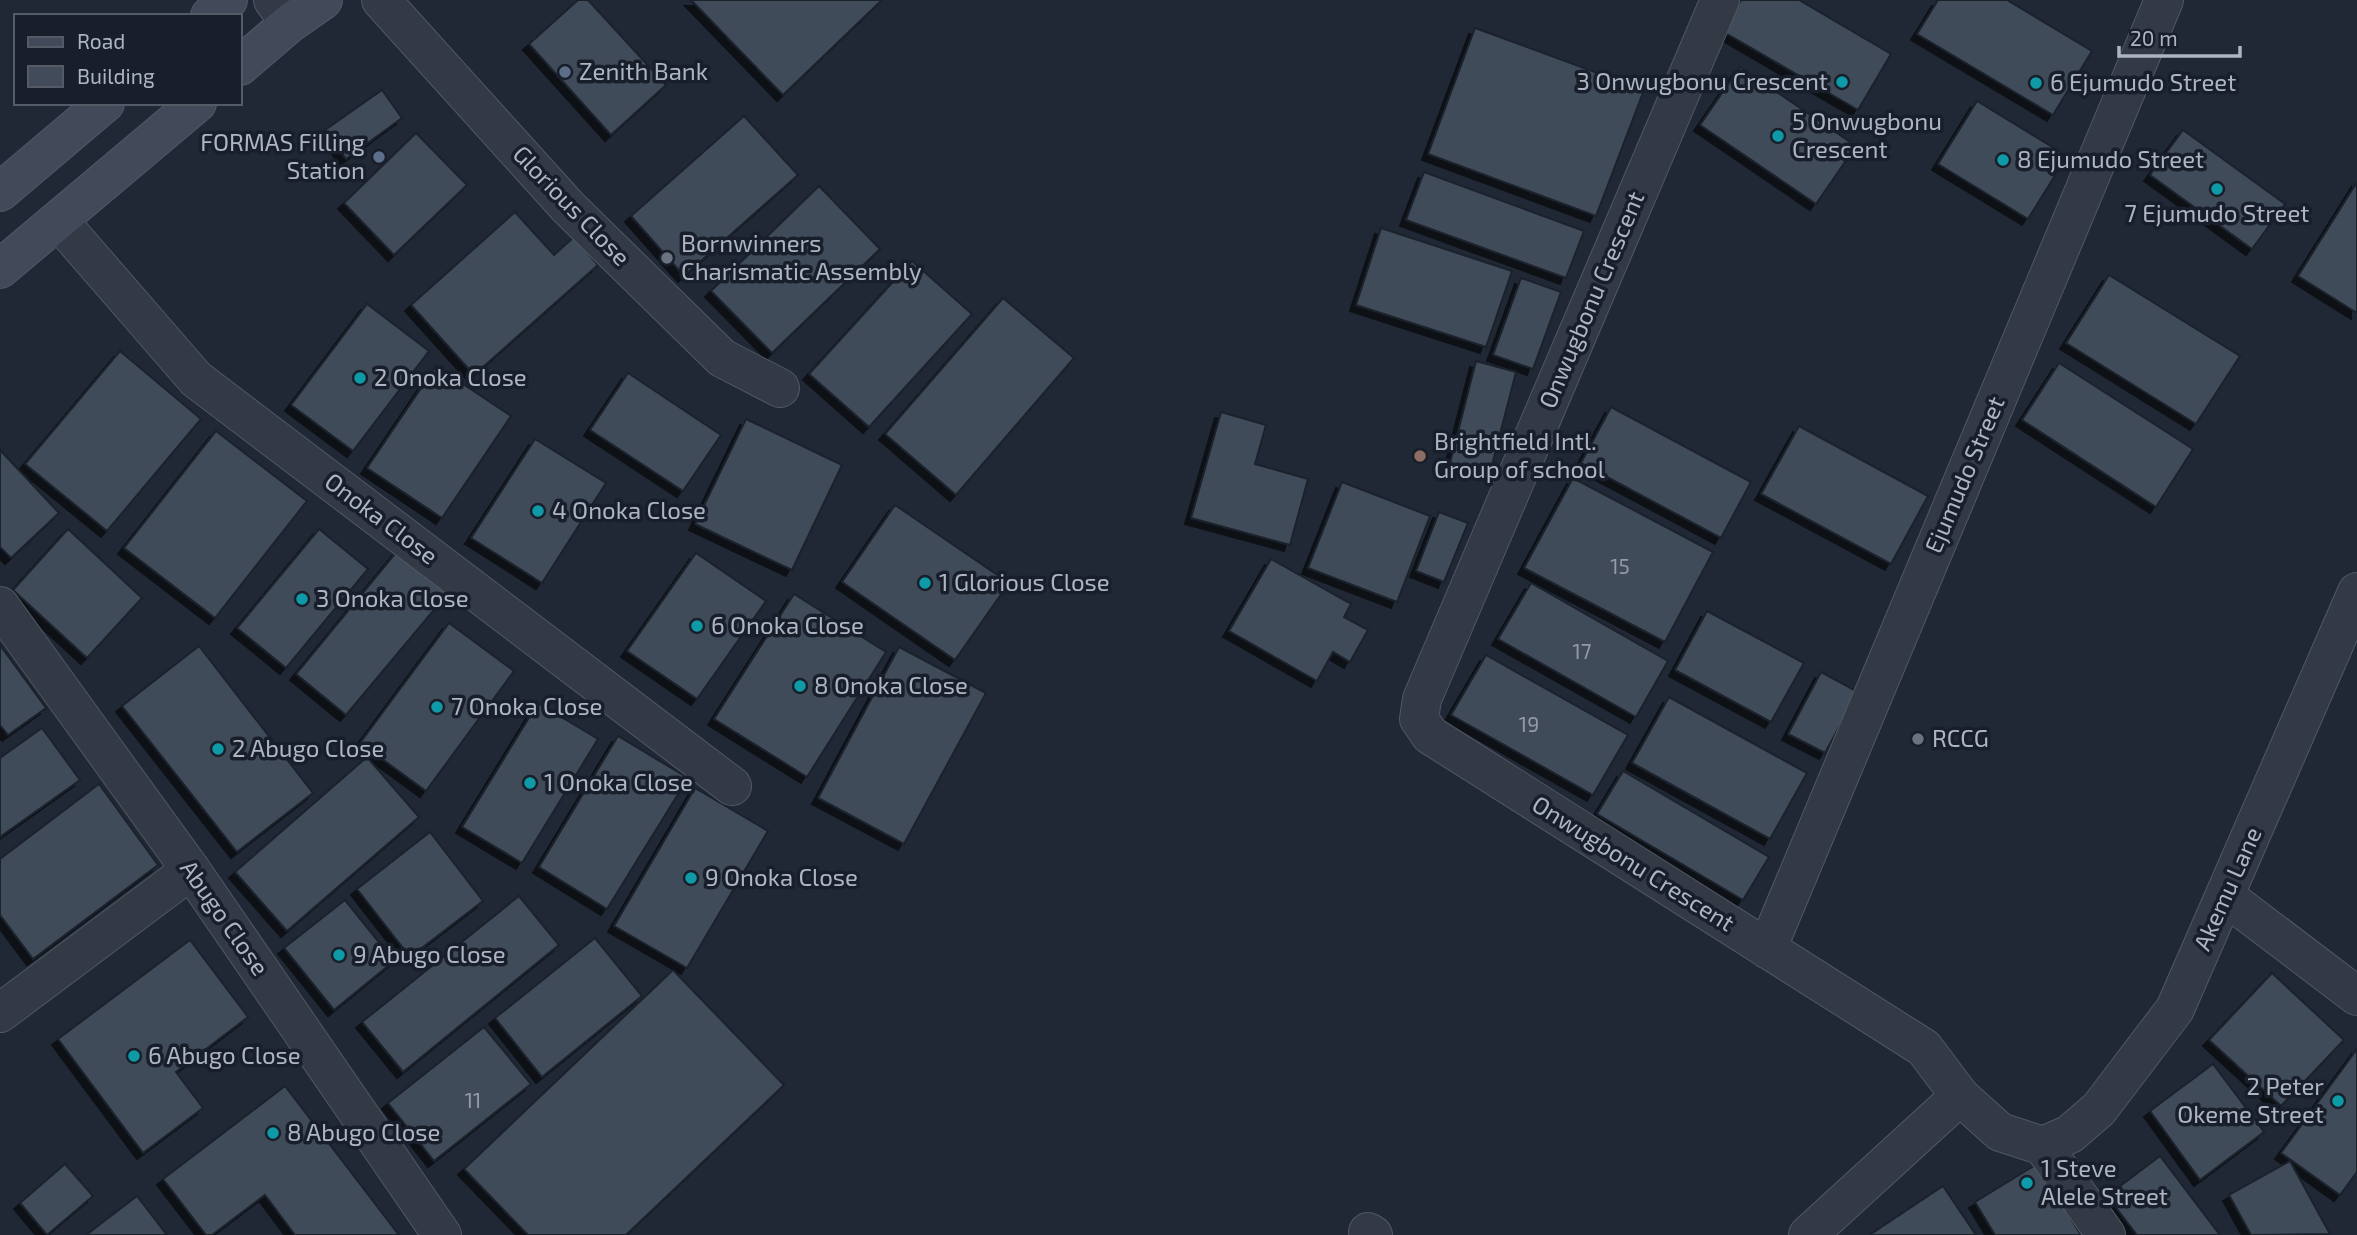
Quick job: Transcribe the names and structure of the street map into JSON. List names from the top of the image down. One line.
{"streets":{"street":["Glorious Close","Onwugbonu Crescent","Ejumudo Street","Onoka Close","Akemu Lane","Abugo Close"]},"crossings":[["Onwugbonu Crescent","Ejumudo Street"]],"places":["Zenith Bank","3 Onwugbonu Crescent","6 Ejumudo Street","5 Onwugbonu Crescent","FORMAS Filling Station","8 Ejumudo Street","7 Ejumudo Street","Bornwinners Charismatic Assembly","2 Onoka Close","Brightfield Intl. Group of school","4 Onoka Close","1 Glorious Close","3 Onoka Close","6 Onoka Close","8 Onoka Close","7 Onoka Close","RCCG","2 Abugo Close","1 Onoka Close","9 Onoka Close","9 Abugo Close","6 Abugo Close","2 Peter Okeme Street","8 Abugo Close","1 Steve Alele Street"],"house_numbers":["15","17","19","11"],"legend":["Road","Building"],"scale_bar":"20 m"}
